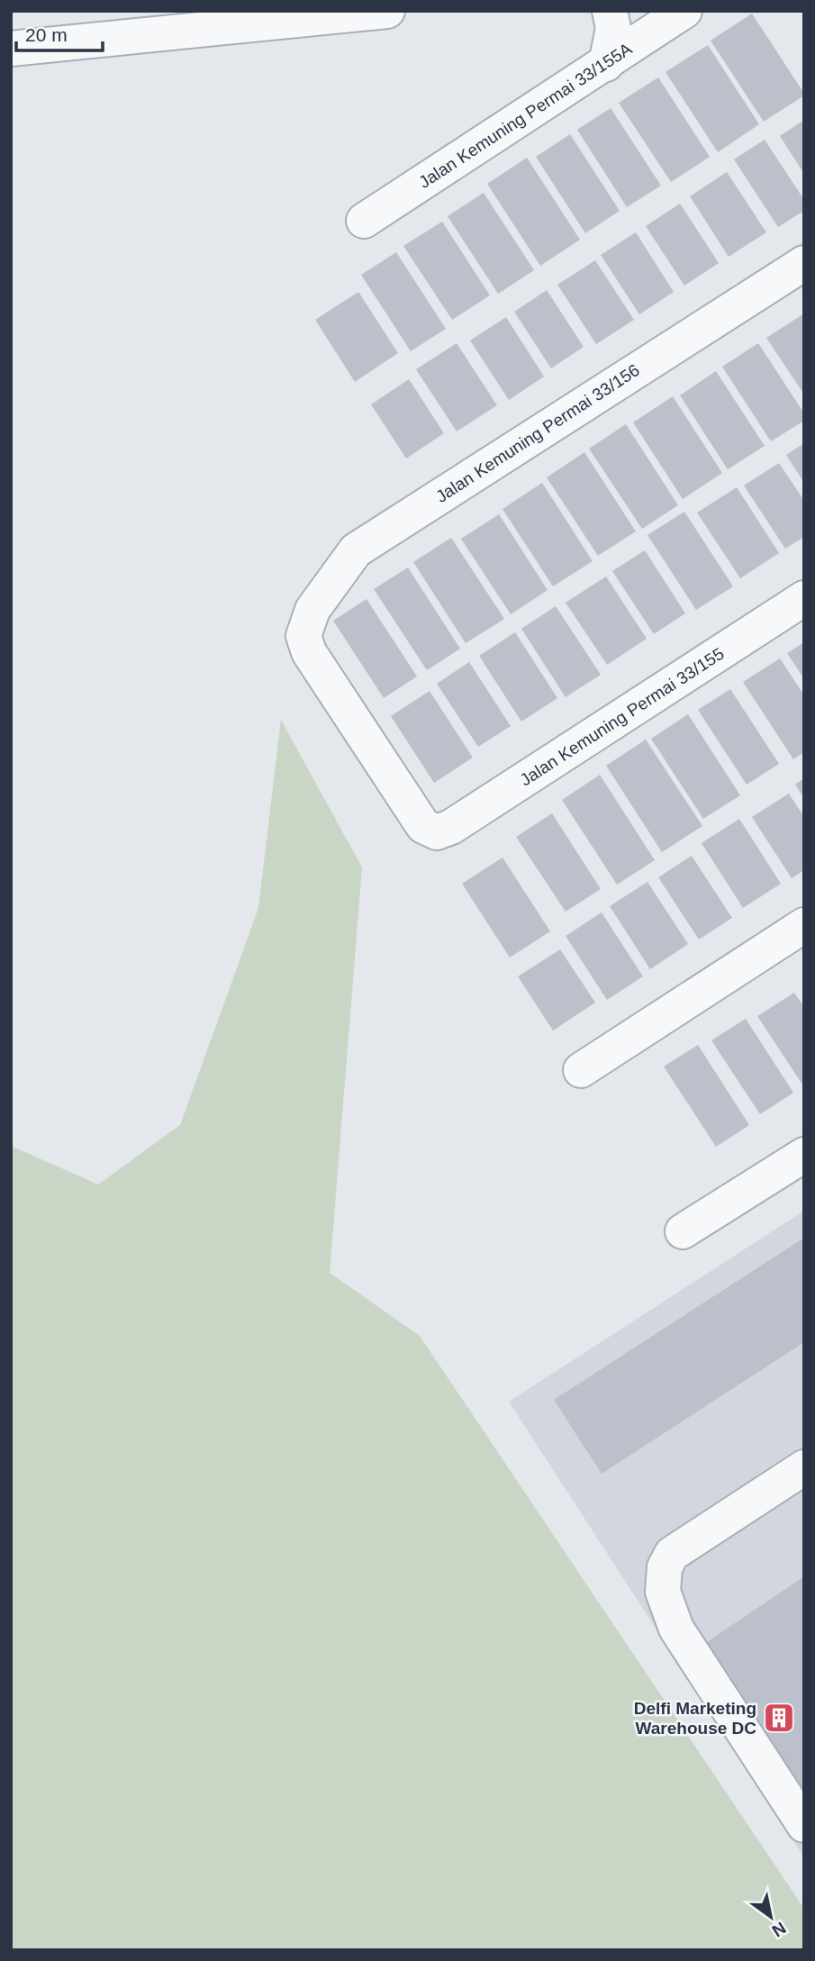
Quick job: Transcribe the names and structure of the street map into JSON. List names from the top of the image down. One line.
{"streets":{"street":["Jalan Kemuning Permai 33/155A","Jalan Kemuning Permai 33/156","Jalan Kemuning Permai 33/155"]},"crossings":[["Jalan Kemuning Permai 33/156","Jalan Kemuning Permai 33/155"]],"places":{"building":["Delfi Marketing Warehouse DC"]},"scale_bar":"20 m","north":"bottom right"}
